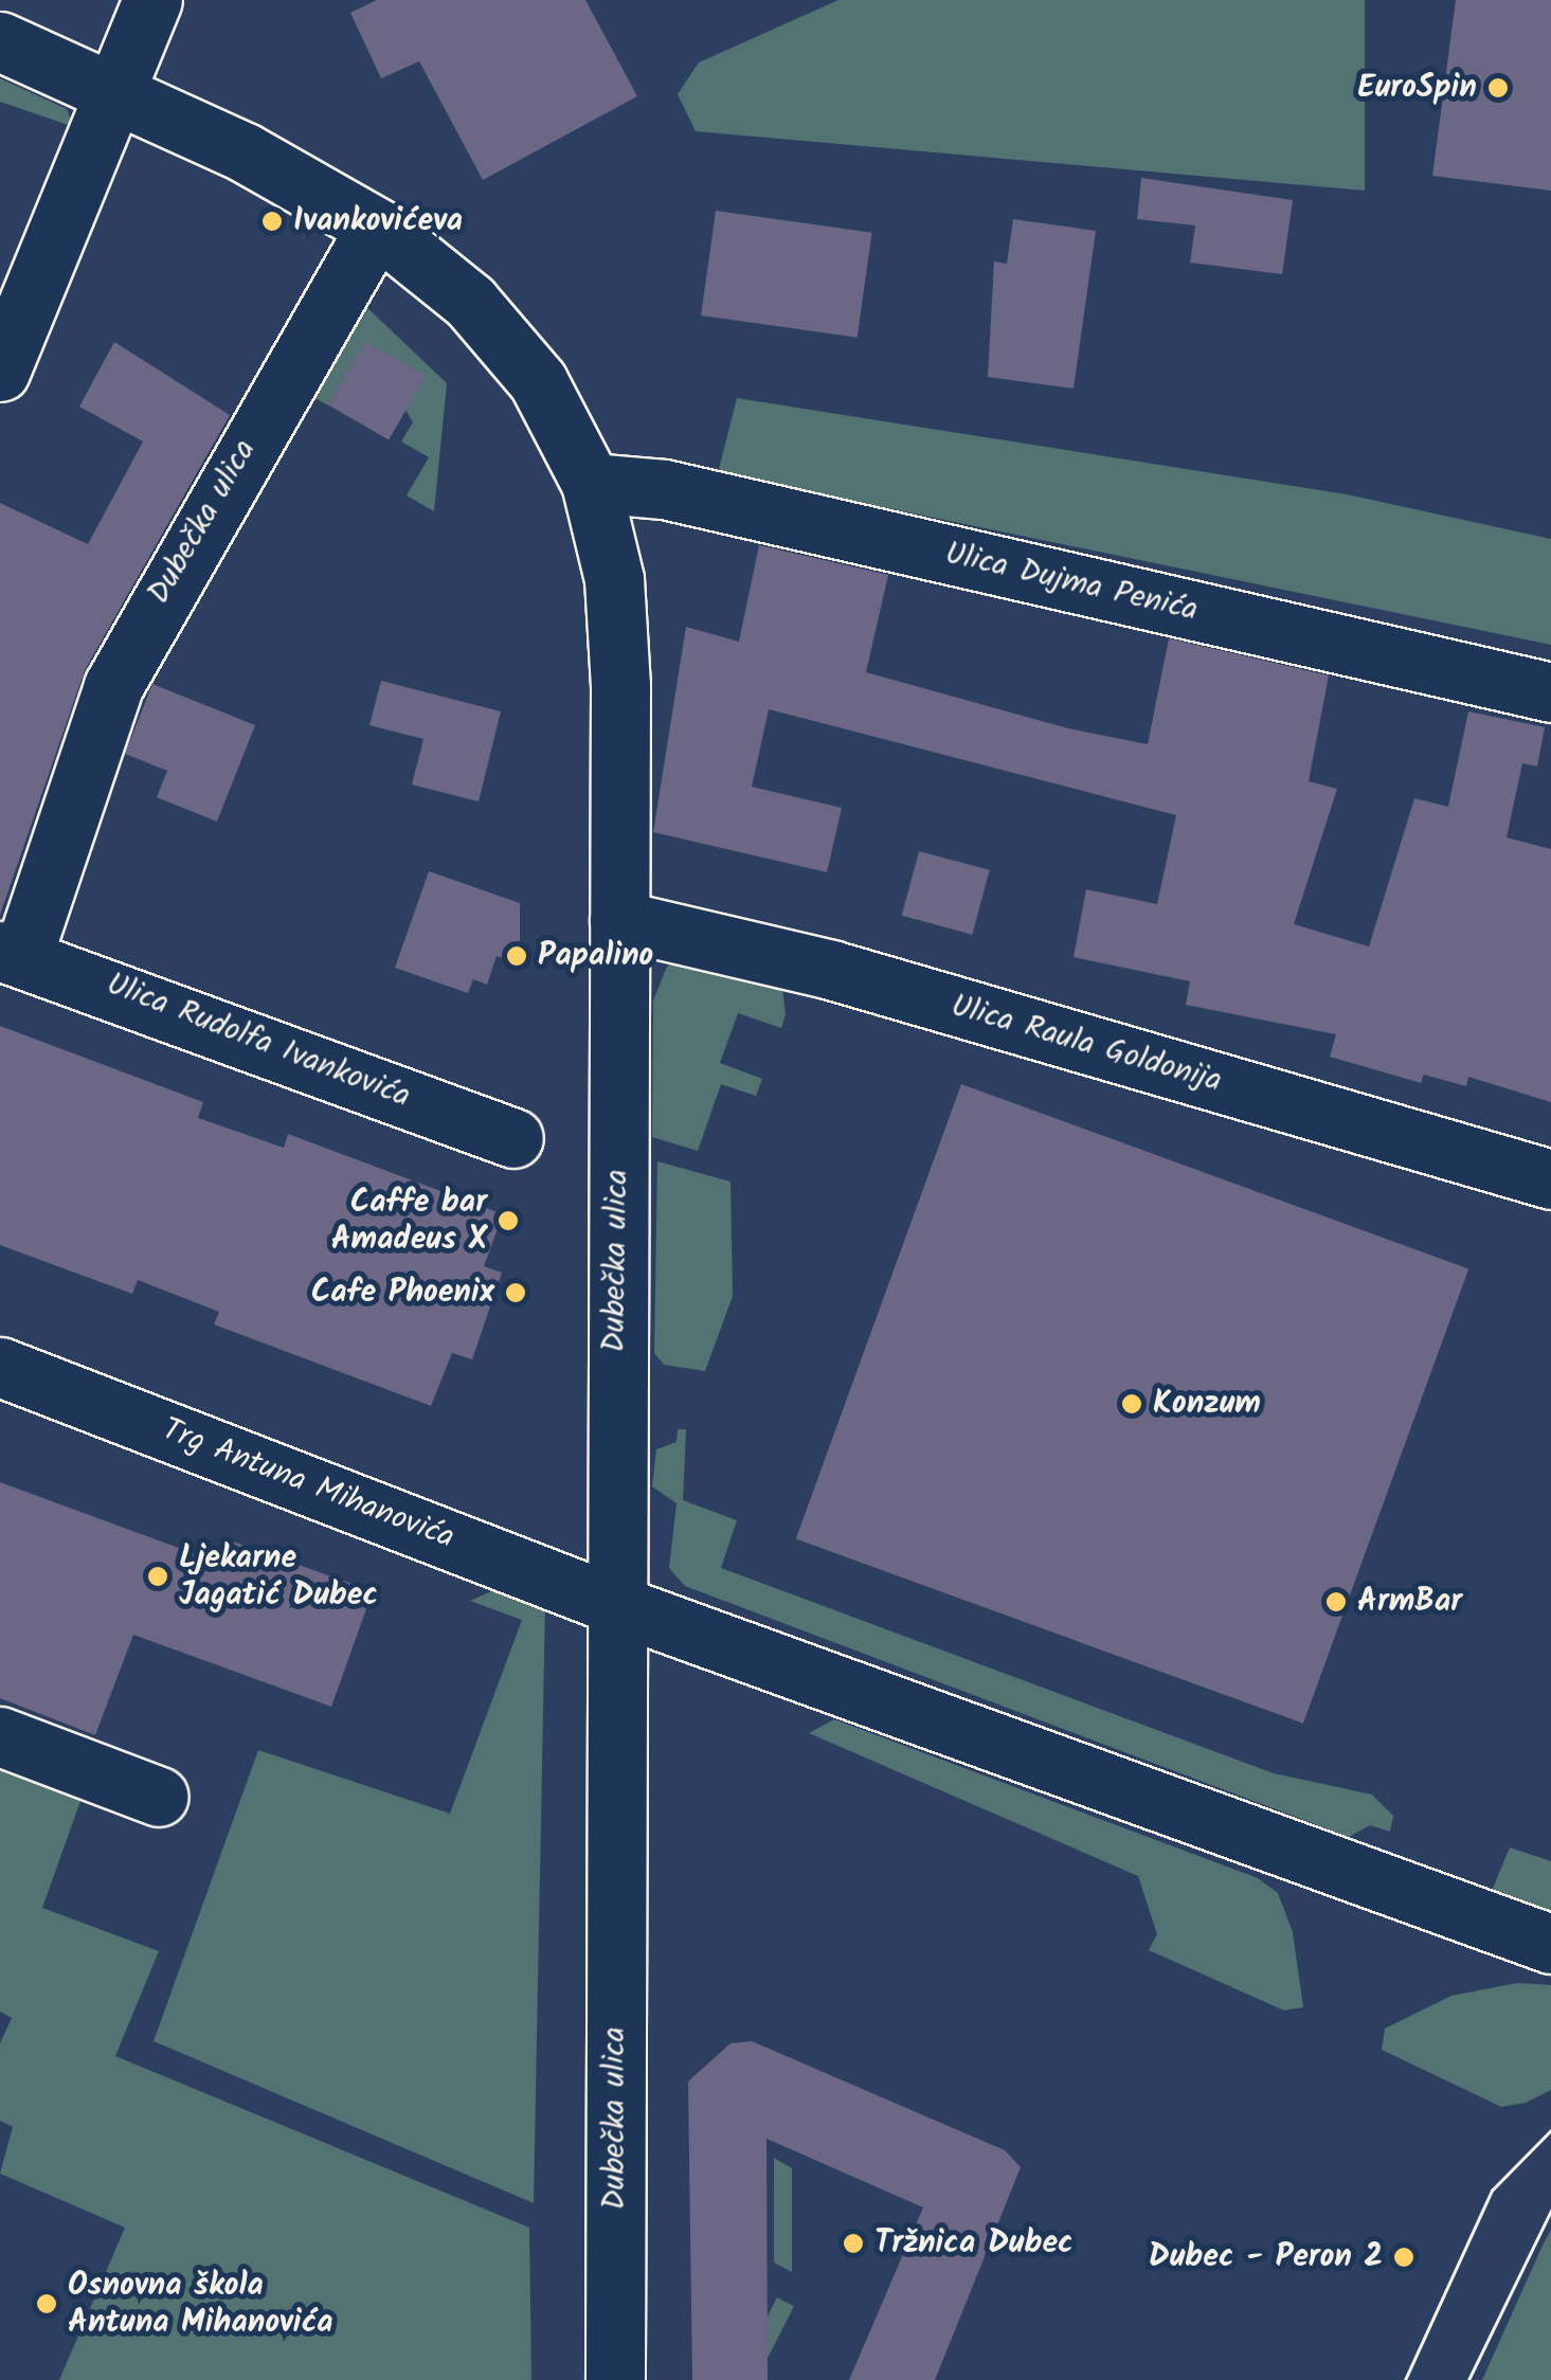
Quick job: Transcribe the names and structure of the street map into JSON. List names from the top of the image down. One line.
{"streets":{"street":["Dubečka ulica","Ulica Dujma Penića","Ulica Rudolfa Ivankovića","Ulica Raula Goldonija","Trg Antuna Mihanovića"]},"crossings":[["Dubečka ulica","Ulica Dujma Penića"],["Dubečka ulica","Ulica Rudolfa Ivankovića"],["Dubečka ulica","Ulica Raula Goldonija"],["Dubečka ulica","Trg Antuna Mihanovića"]],"places":["EuroSpin","Ivankovićeva","Papalino","Caffe bar Amadeus X","Cafe Phoenix","Konzum","Ljekarne Jagatić Dubec","ArmBar","Tržnica Dubec","Dubec - Peron 2","Osnovna škola Antuna Mihanovića"]}
